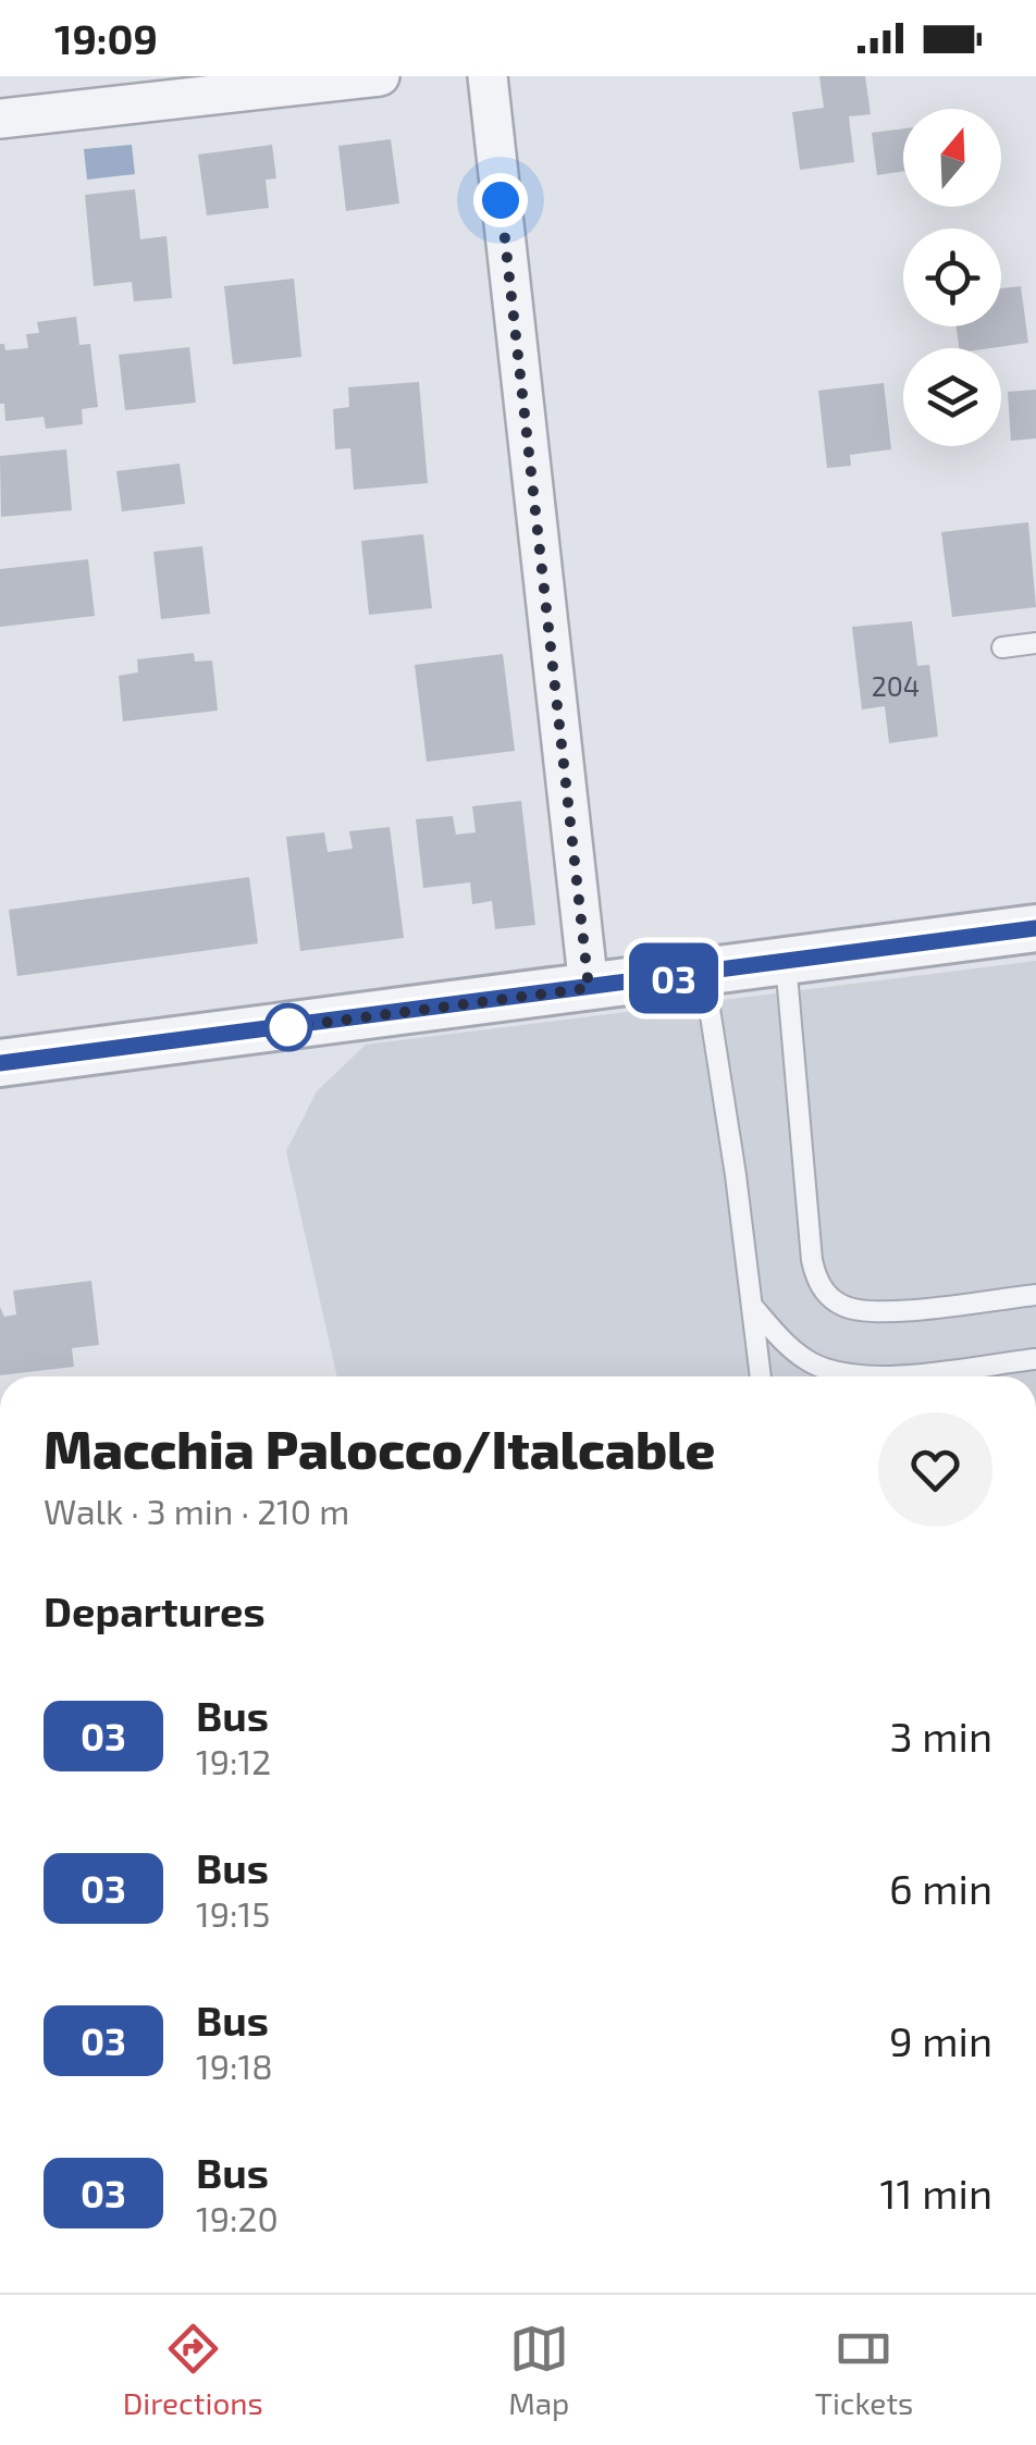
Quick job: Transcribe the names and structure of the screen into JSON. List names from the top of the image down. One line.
{"lines":["bus line 03"],"house_numbers":["204"],"north":"top","page":{"status":"19:09","on_map":"03","heading":[["Macchia Palocco/Italcable","Walk · 3 min · 210 m"],"Departures"],"list":[{"mark":"03","name":"Bus","note":"19:12","value":"3 min"},{"mark":"03","name":"Bus","note":"19:15","value":"6 min"},{"mark":"03","name":"Bus","note":"19:18","value":"9 min"},{"mark":"03","name":"Bus","note":"19:20","value":"11 min"}],"tabs":["Directions","Map","Tickets"]}}
